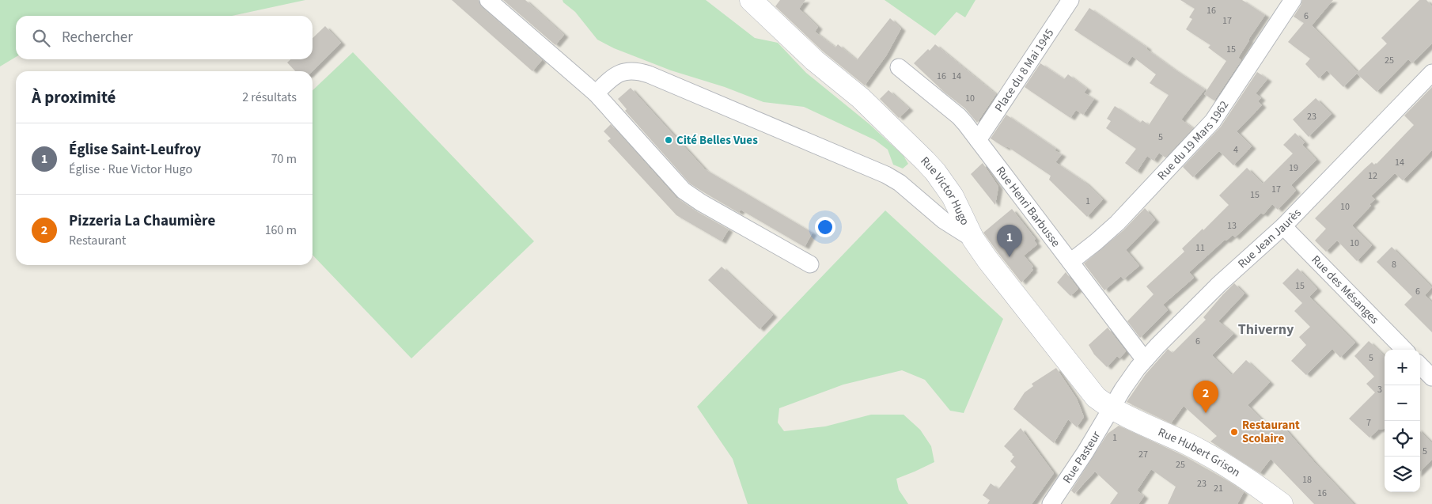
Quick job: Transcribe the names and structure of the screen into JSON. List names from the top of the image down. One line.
{"streets":{"street":["Place du 8 Mai 1945","Rue du 19 Mars 1962","Rue Victor Hugo","Rue Henri Barbusse","Rue Jean Jaurès","Rue des Mésanges","Rue Hubert Grison","Rue Pasteur"]},"crossings":[["Place du 8 Mai 1945","Rue Henri Barbusse"],["Rue du 19 Mars 1962","Rue Henri Barbusse"],["Rue Victor Hugo","Rue Jean Jaurès"],["Rue Victor Hugo","Rue Hubert Grison"],["Rue Victor Hugo","Rue Pasteur"],["Rue Henri Barbusse","Rue Jean Jaurès"],["Rue Jean Jaurès","Rue des Mésanges"],["Rue Jean Jaurès","Rue Hubert Grison"],["Rue Jean Jaurès","Rue Pasteur"],["Rue Hubert Grison","Rue Pasteur"]],"districts":["Thiverny"],"places":["Cité Belles Vues","Restaurant Scolaire"],"house_numbers":["16","6","17","15","25","16","14","10","23","5","4","14","19","12","17","15","1","10","13","10","11","8","15","6","6","5","3","7","1","5","27","25","18","23","21","16"],"page":{"search":"Rechercher","heading":["À proximité","2 résultats"],"list":[{"mark":"1","name":"Église Saint-Leufroy","note":"Église · Rue Victor Hugo","value":"70 m"},{"mark":"2","name":"Pizzeria La Chaumière","note":"Restaurant","value":"160 m"}],"pins":["1","2"],"map_buttons":["+","−"]}}
